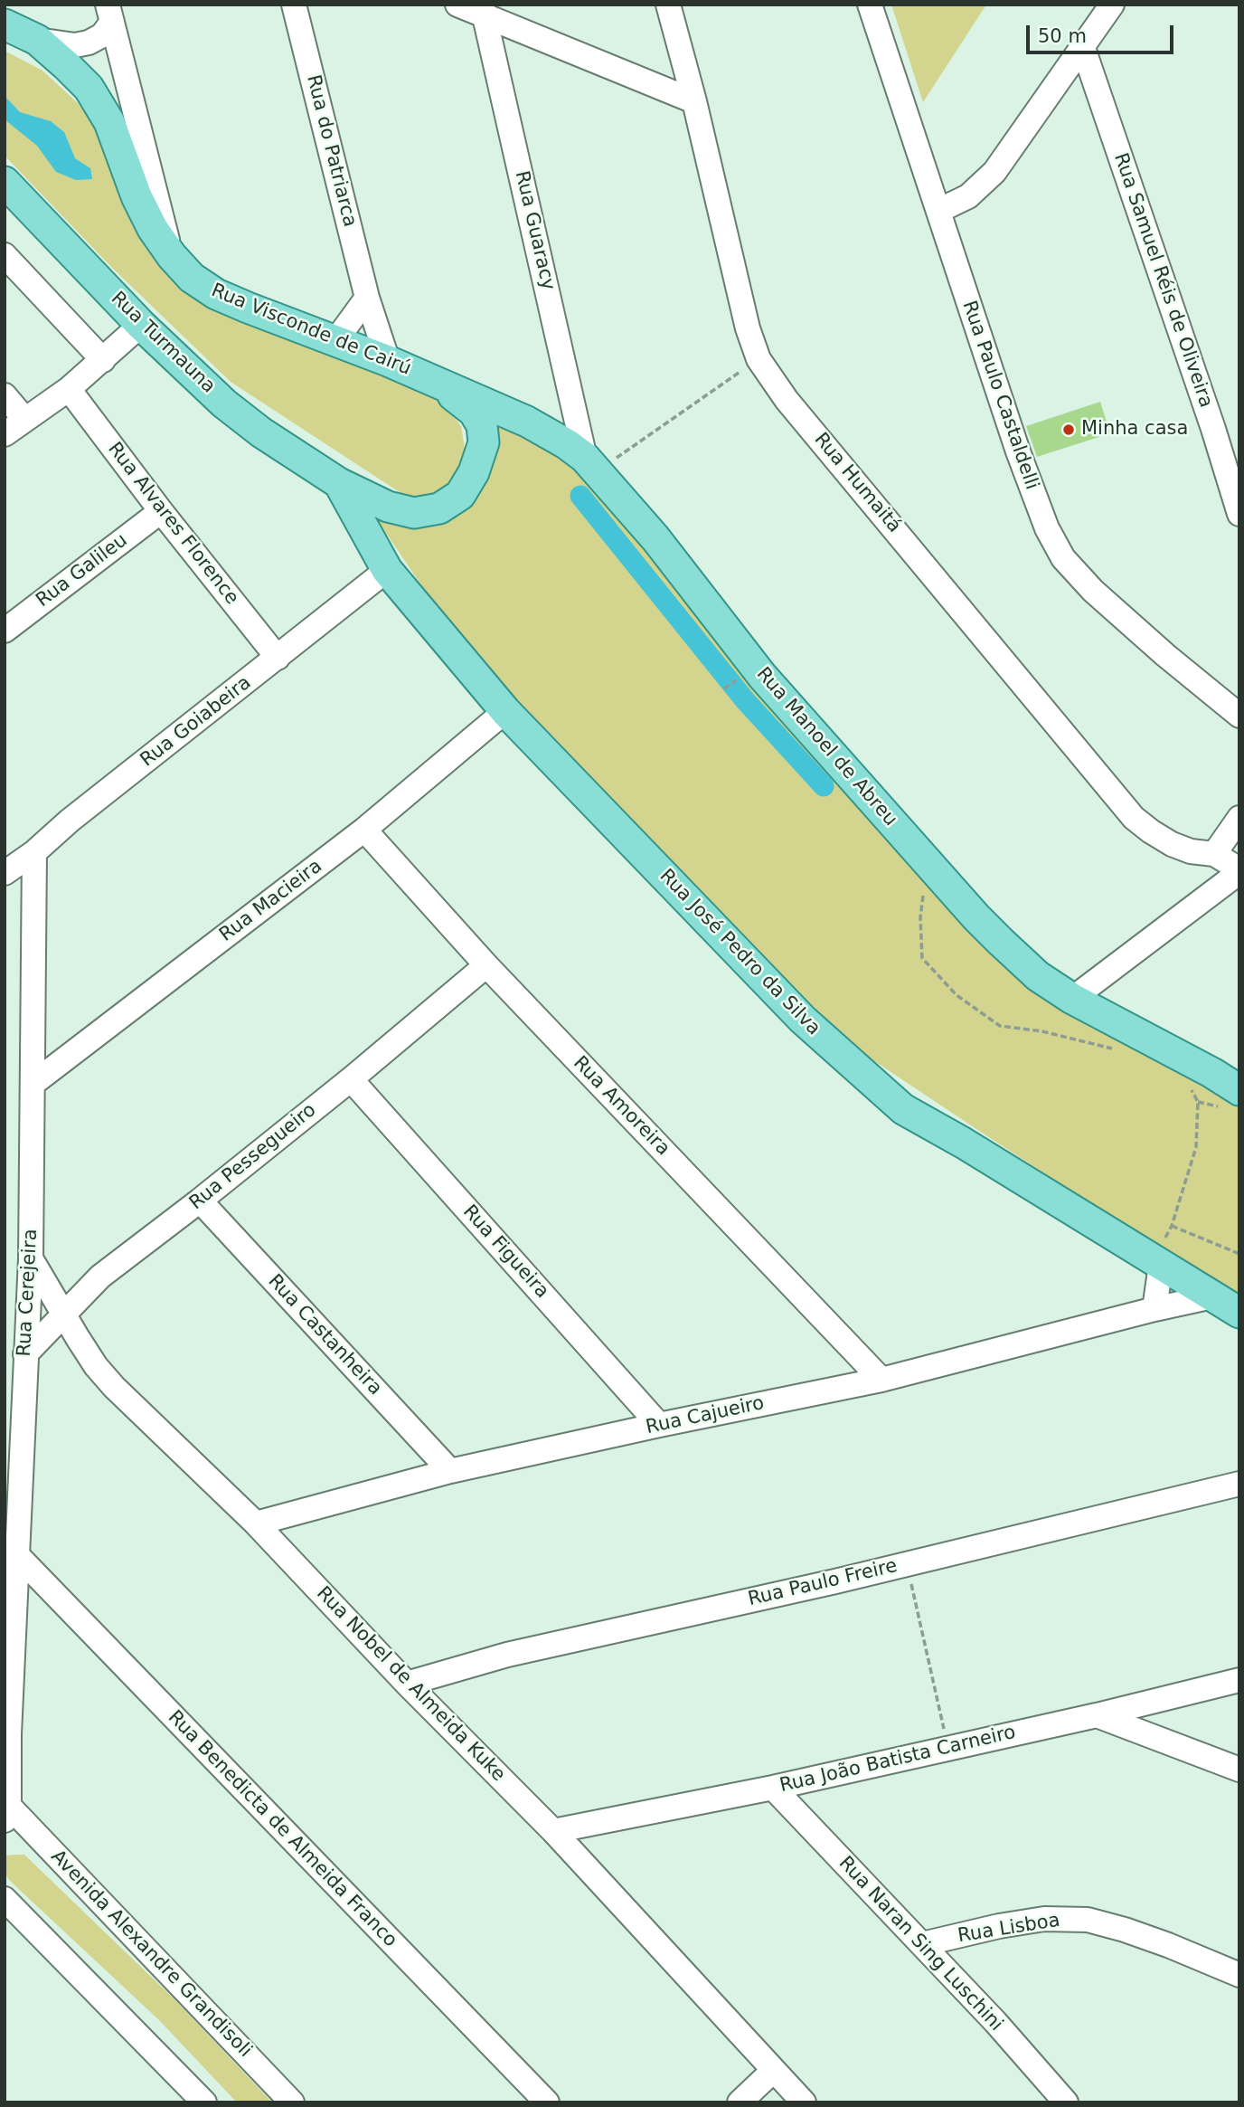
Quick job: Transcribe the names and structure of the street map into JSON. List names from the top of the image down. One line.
{"streets":{"main road":["Rua Visconde de Cairú","Rua Turmauna","Rua Manoel de Abreu","Rua José Pedro da Silva"],"street":["Rua do Patriarca","Rua Guaracy","Rua Samuel Réis de Oliveira","Rua Paulo Castaldelli","Rua Humaitá","Rua Alvares Florence","Rua Galileu","Rua Goiabeira","Rua Macieira","Rua Amoreira","Rua Pessegueiro","Rua Figueira","Rua Cerejeira","Rua Castanheira","Rua Cajueiro","Rua Paulo Freire","Rua Nobel de Almeida Kuke","Rua João Batista Carneiro","Rua Benedicta de Almeida Franco","Rua Lisboa","Rua Naran Sing Luschini","Avenida Alexandre Grandisoli"]},"crossings":[["Rua do Patriarca","Rua Visconde de Cairú"],["Rua Guaracy","Rua Manoel de Abreu"],["Rua Visconde de Cairú","Rua Turmauna"],["Rua Visconde de Cairú","Rua Manoel de Abreu"],["Rua Turmauna","Rua Manoel de Abreu"],["Rua Turmauna","Rua José Pedro da Silva"],["Rua Alvares Florence","Rua Galileu"],["Rua Alvares Florence","Rua Goiabeira"],["Rua Goiabeira","Rua José Pedro da Silva"],["Rua Goiabeira","Rua Cerejeira"],["Rua Macieira","Rua José Pedro da Silva"],["Rua Macieira","Rua Amoreira"],["Rua Macieira","Rua Cerejeira"],["Rua José Pedro da Silva","Rua Cajueiro"],["Rua Amoreira","Rua Pessegueiro"],["Rua Amoreira","Rua Cajueiro"],["Rua Pessegueiro","Rua Figueira"],["Rua Pessegueiro","Rua Cerejeira"],["Rua Pessegueiro","Rua Castanheira"],["Rua Pessegueiro","Rua Nobel de Almeida Kuke"],["Rua Figueira","Rua Cajueiro"],["Rua Cerejeira","Rua Nobel de Almeida Kuke"],["Rua Cerejeira","Rua Benedicta de Almeida Franco"],["Rua Cerejeira","Avenida Alexandre Grandisoli"],["Rua Castanheira","Rua Cajueiro"],["Rua Cajueiro","Rua Nobel de Almeida Kuke"],["Rua Paulo Freire","Rua Nobel de Almeida Kuke"],["Rua Nobel de Almeida Kuke","Rua João Batista Carneiro"],["Rua João Batista Carneiro","Rua Naran Sing Luschini"],["Rua Lisboa","Rua Naran Sing Luschini"]],"places":["Minha casa"],"scale_bar":"50 m"}
